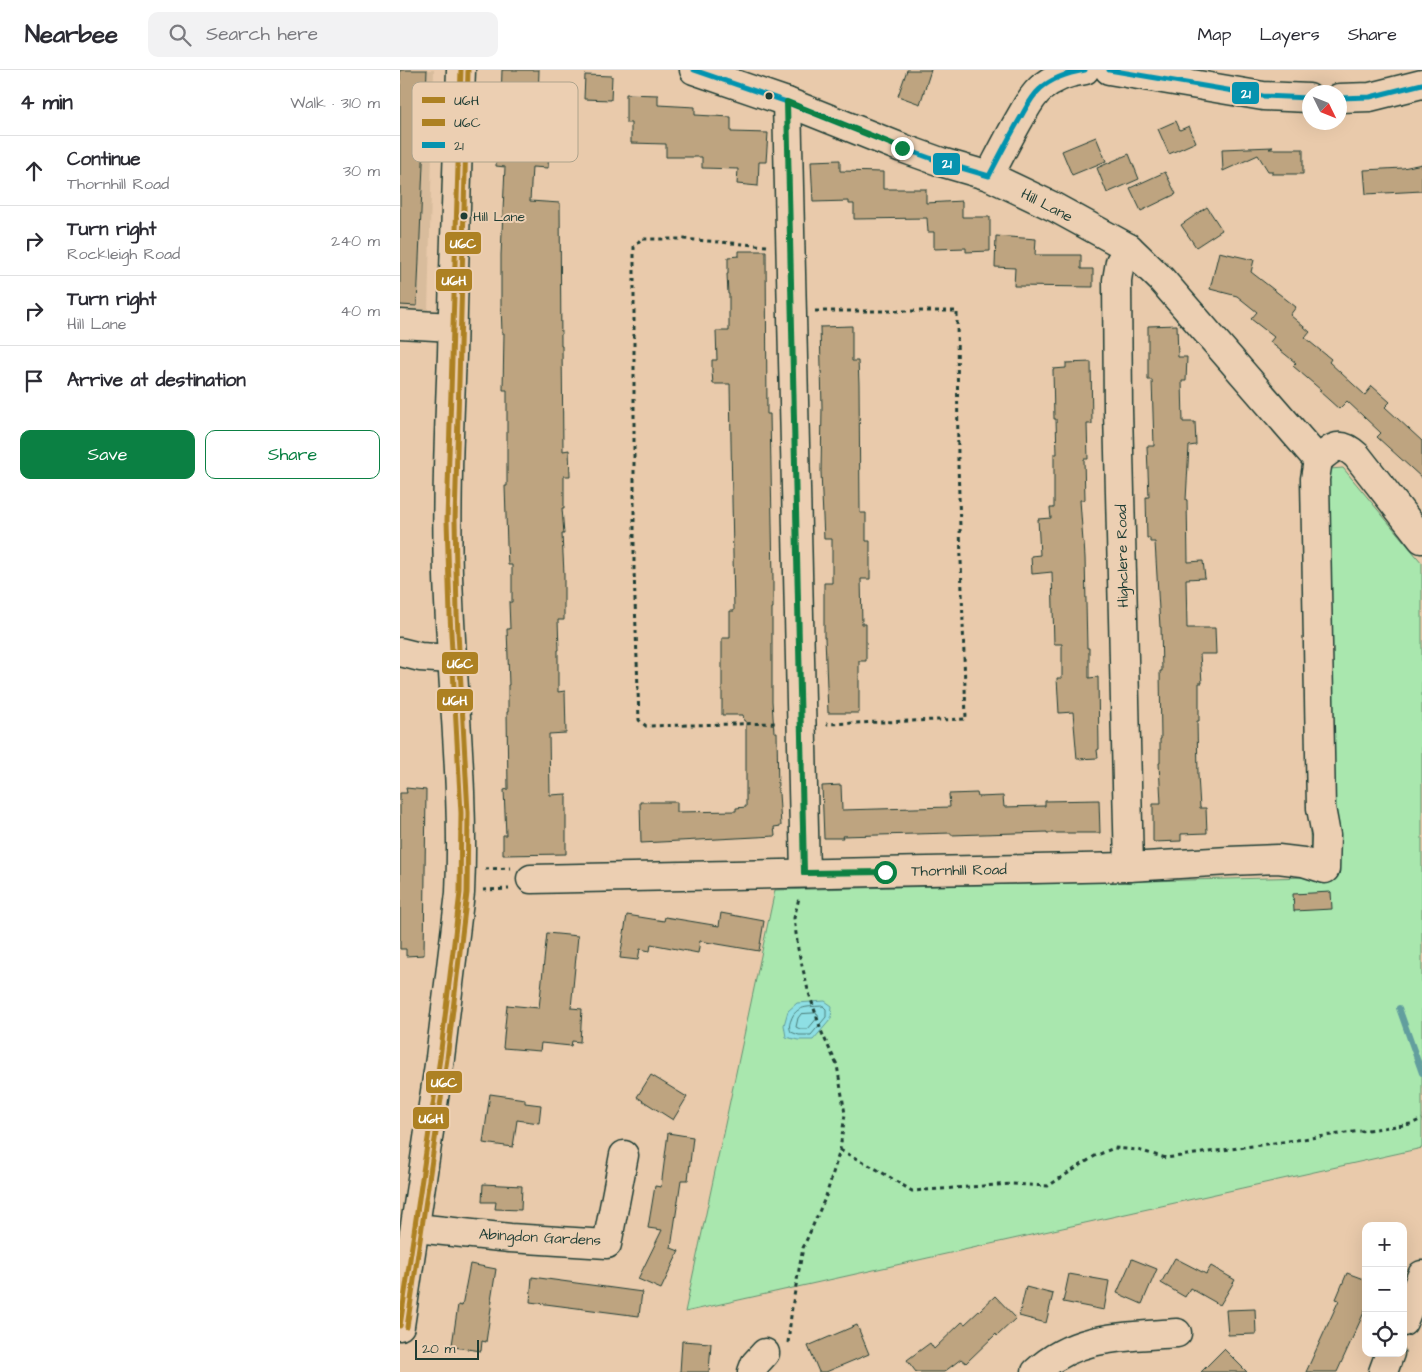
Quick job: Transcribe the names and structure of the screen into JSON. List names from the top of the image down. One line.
{"streets":{"street":["Hill Lane","Highclere Road","Thornhill Road","Abingdon Gardens"]},"crossings":[["Hill Lane","Highclere Road"],["Hill Lane","Thornhill Road"],["Highclere Road","Thornhill Road"]],"places":["Hill Lane"],"lines":["transit line U6H","transit line U6C","transit line 21"],"legend":["U6H","U6C","21"],"scale_bar":"20 m","north":"bottom right","page":{"header":"Nearbee","search":"Search here","nav":["Map","Layers","Share"],"heading":["4 min","Walk · 310 m"],"list":[["Continue","Thornhill Road","30 m"],["Turn right","Rockleigh Road","240 m"],["Turn right","Hill Lane","40 m"],"Arrive at destination"],"buttons":["Save","Share"],"map_buttons":["+","−"],"scale":"20 m"}}
